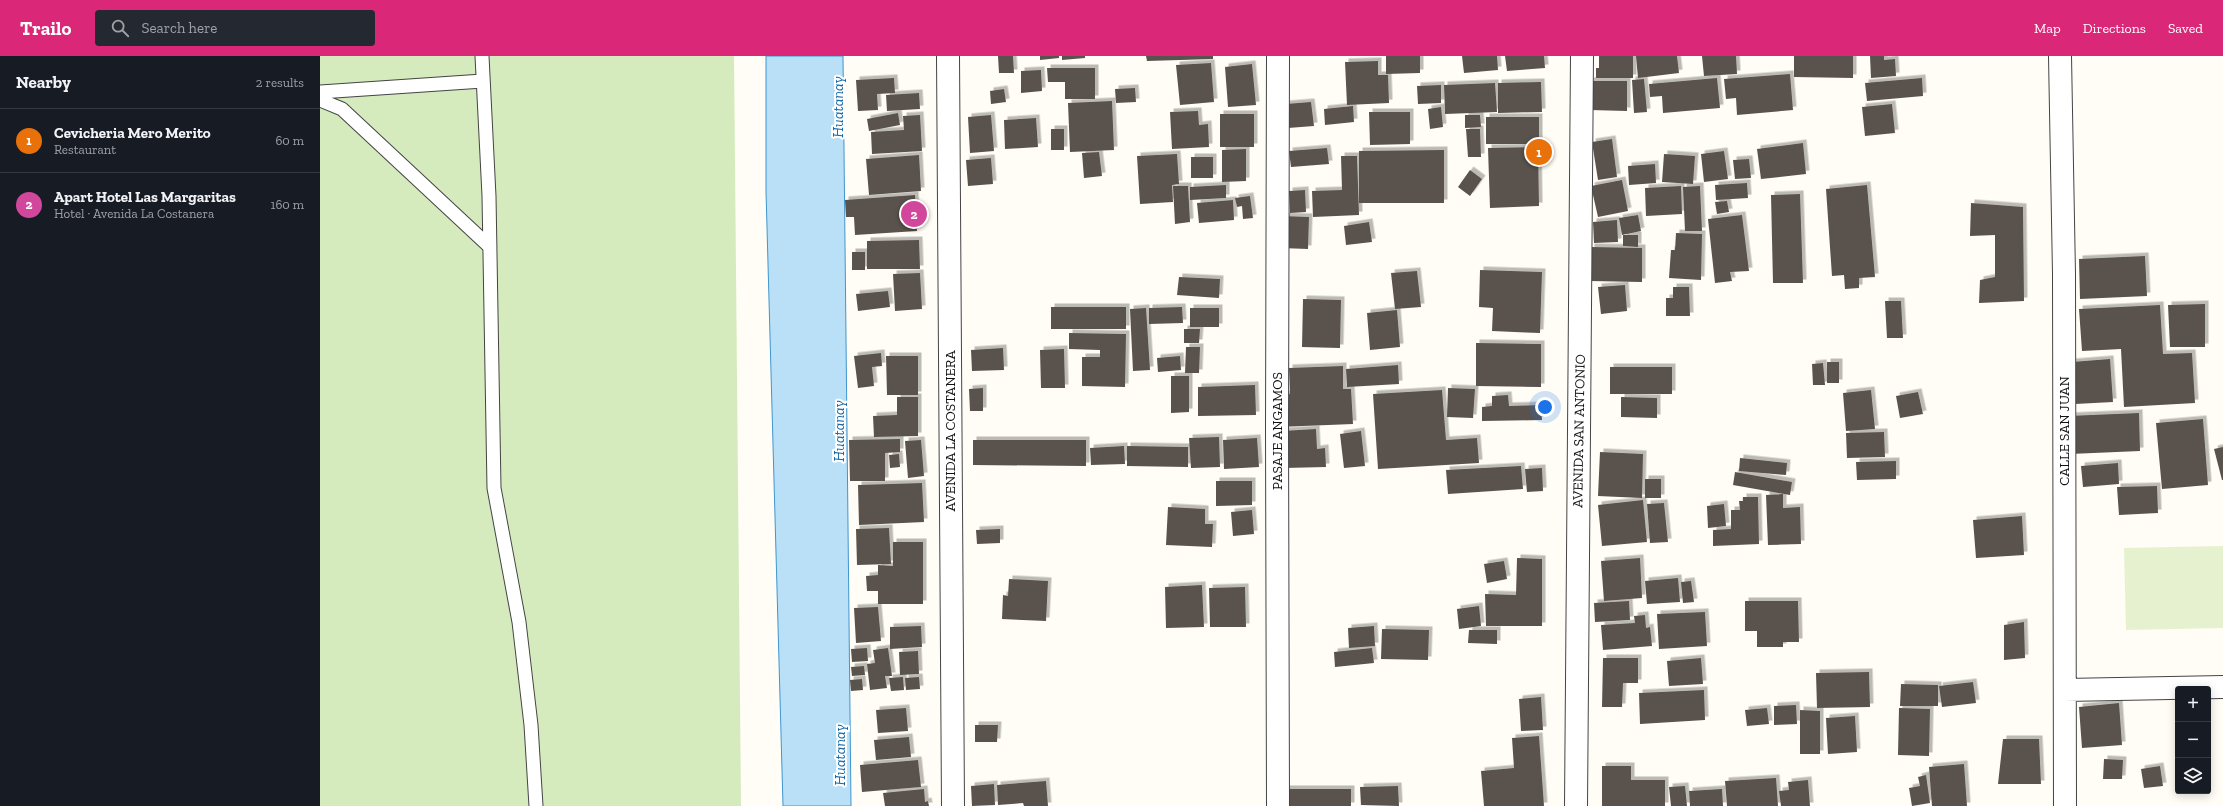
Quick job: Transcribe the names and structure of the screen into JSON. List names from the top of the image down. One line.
{"streets":{"street":["AVENIDA LA COSTANERA","PASAJE ANGAMOS","AVENIDA SAN ANTONIO","CALLE SAN JUAN"]},"water":["Huatanay"],"page":{"header":"Trailo","search":"Search here","nav":["Map","Directions","Saved"],"heading":["Nearby","2 results"],"list":[{"mark":"1","name":"Cevicheria Mero Merito","note":"Restaurant","value":"60 m"},{"mark":"2","name":"Apart Hotel Las Margaritas","note":"Hotel · Avenida La Costanera","value":"160 m"}],"pins":["1","2"],"map_buttons":["+","−"]}}
